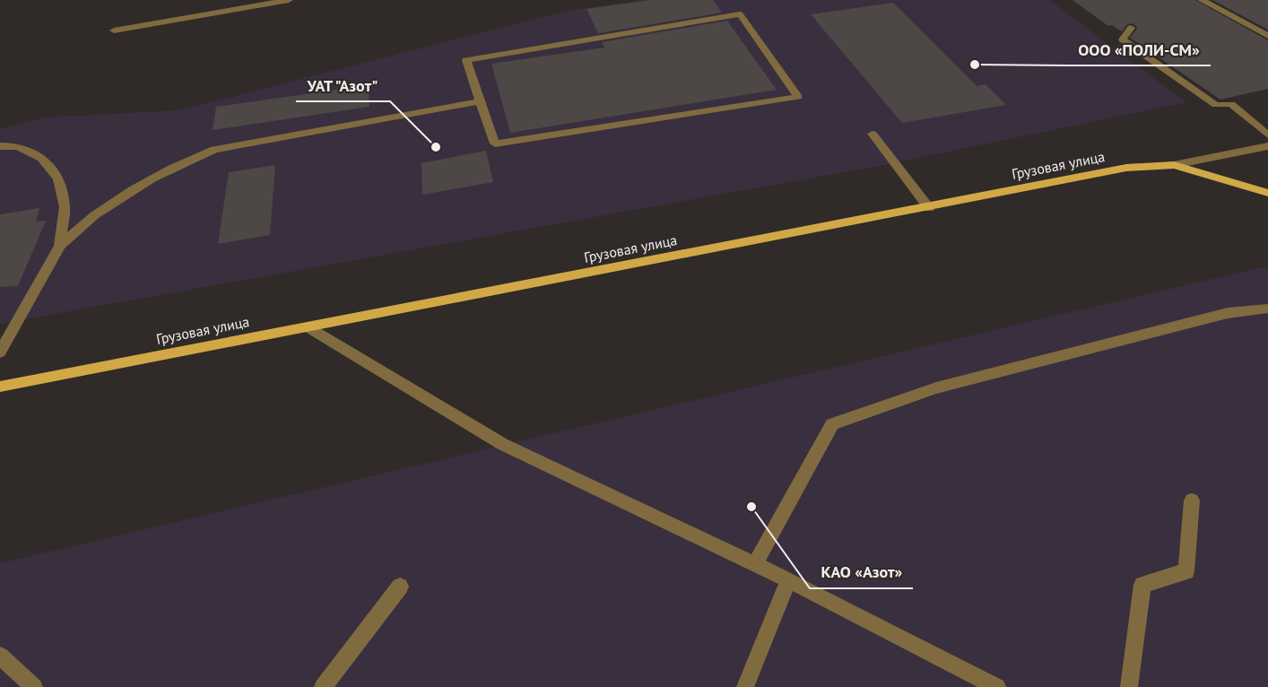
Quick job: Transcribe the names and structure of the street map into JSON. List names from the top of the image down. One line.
{"streets":{"main road":["Грузовая улица"]},"places":["ООО «ПОЛИ-СМ»","УАТ \"Азот\"","КАО «Азот»"]}
